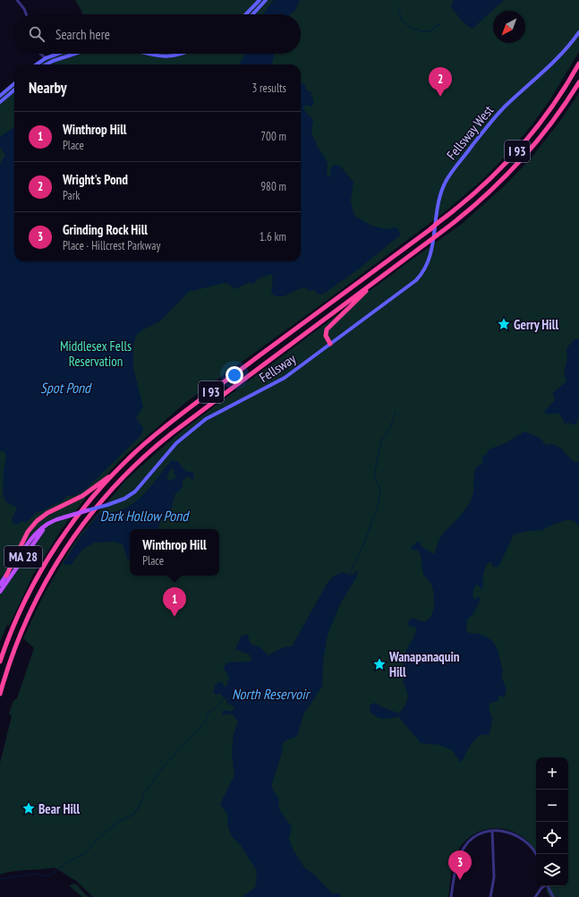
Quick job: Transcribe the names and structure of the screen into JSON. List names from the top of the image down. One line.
{"streets":{"highway":["I 93"],"main road":["Fellsway West","Fellsway","MA 28"]},"crossings":[["Fellsway West","Fellsway"]],"water":["Spot Pond","Dark Hollow Pond","North Reservoir"],"parks":["Middlesex Fells Reservation"],"places":{"place":["Gerry Hill","Wanapanaquin Hill","Bear Hill"]},"north":"bottom left","page":{"search":"Search here","heading":["Nearby","3 results"],"pins":["2","1","3"],"list":[{"mark":"1","name":"Winthrop Hill","note":"Place","value":"700 m"},{"mark":"2","name":"Wright's Pond","note":"Park","value":"980 m"},{"mark":"3","name":"Grinding Rock Hill","note":"Place · Hillcrest Parkway","value":"1.6 km"}],"popup":["Winthrop Hill","Place"],"map_buttons":["+","−"]}}
